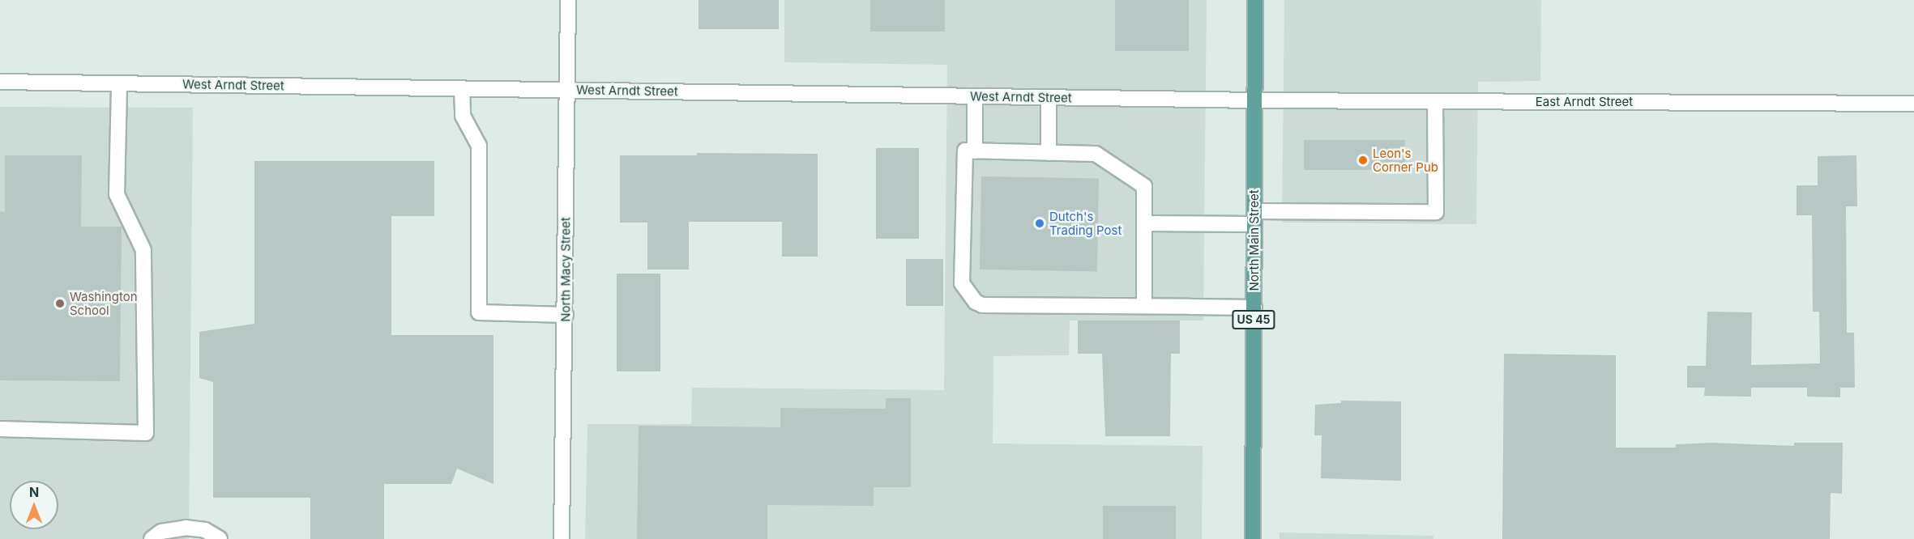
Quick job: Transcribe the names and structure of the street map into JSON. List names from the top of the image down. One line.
{"streets":{"main road":["North Main Street","US 45"],"street":["West Arndt Street","East Arndt Street","North Macy Street"]},"crossings":[["West Arndt Street","East Arndt Street"],["West Arndt Street","North Main Street"],["West Arndt Street","North Macy Street"],["East Arndt Street","North Main Street"]],"places":["Leon's Corner Pub","Dutch's Trading Post","Washington School"],"north":"top"}
